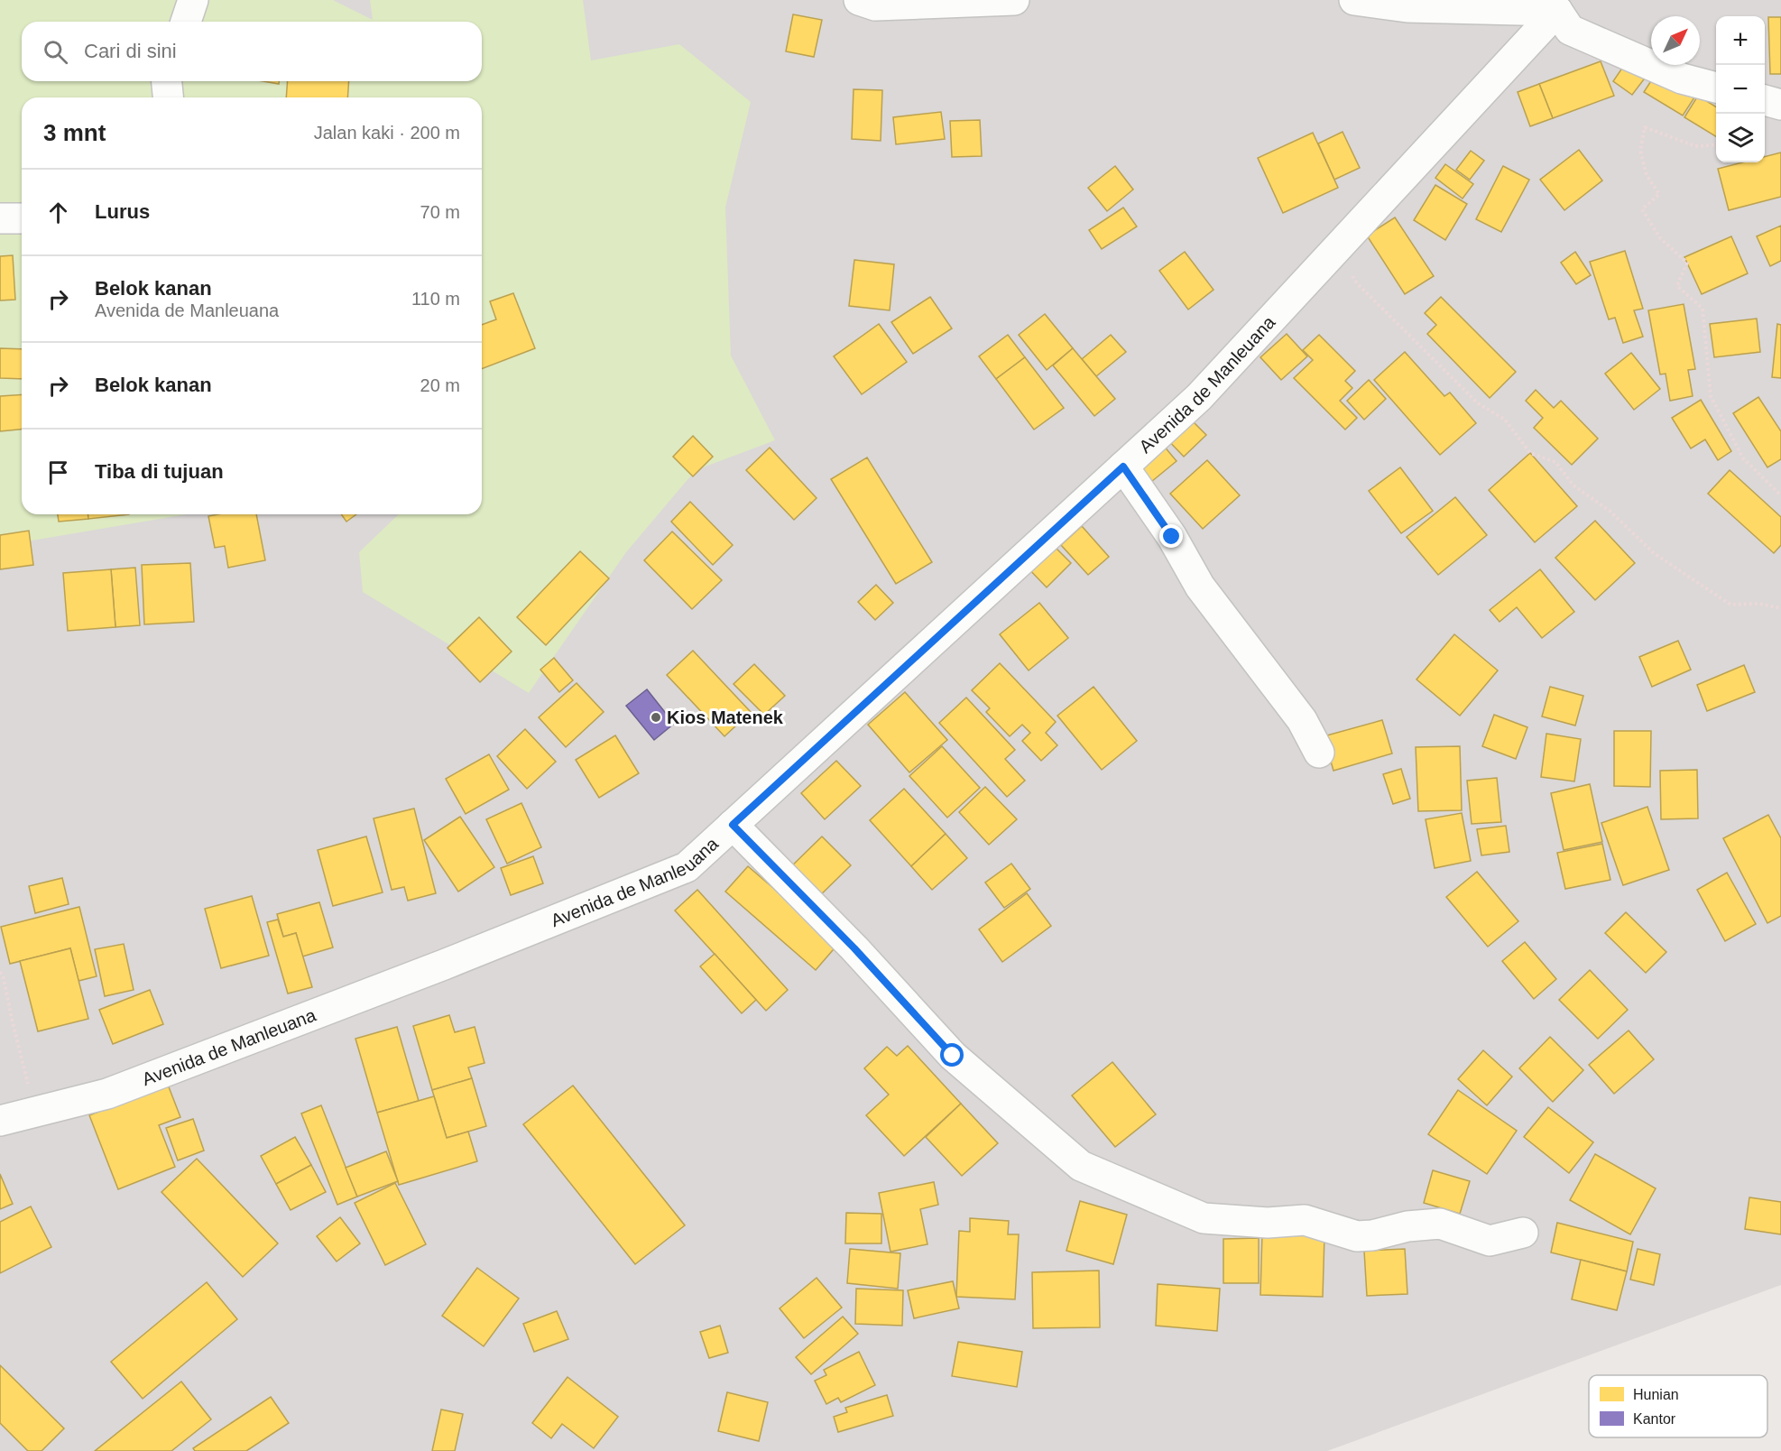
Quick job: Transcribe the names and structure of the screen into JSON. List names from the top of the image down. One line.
{"streets":{"street":["Avenida de Manleuana"]},"places":["Kios Matenek"],"legend":["Hunian","Kantor"],"north":"top right","page":{"map_buttons":["+","−"],"search":"Cari di sini","heading":["3 mnt","Jalan kaki · 200 m"],"list":[["Lurus","70 m"],["Belok kanan","Avenida de Manleuana","110 m"],["Belok kanan","20 m"],"Tiba di tujuan"]}}
